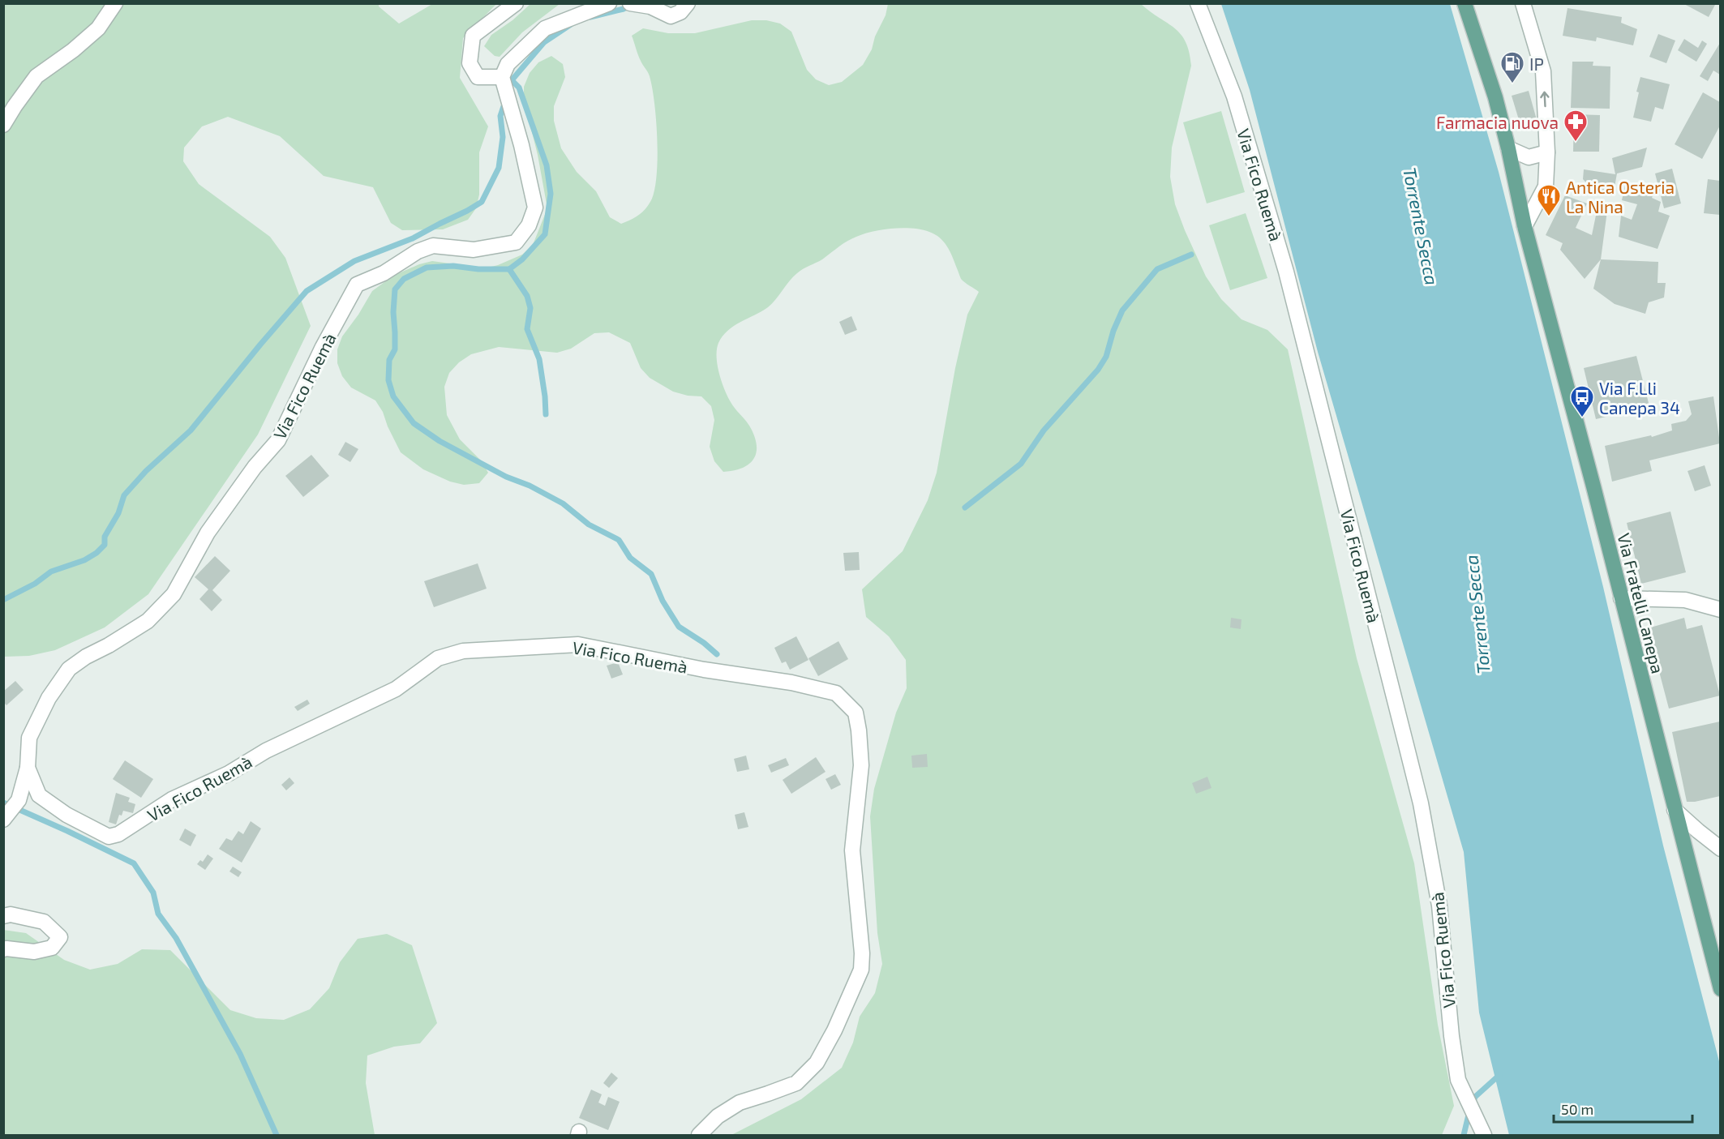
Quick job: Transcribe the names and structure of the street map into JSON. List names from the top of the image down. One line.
{"streets":{"main road":["Via Fratelli Canepa"],"street":["Via Fico Ruemà"]},"water":["Torrente Secca"],"places":{"fuel station":["IP"],"pharmacy":["Farmacia nuova"],"restaurant":["Antica Osteria La Nina"],"bus stop":["Via F.Lli Canepa 34"]},"scale_bar":"50 m"}
